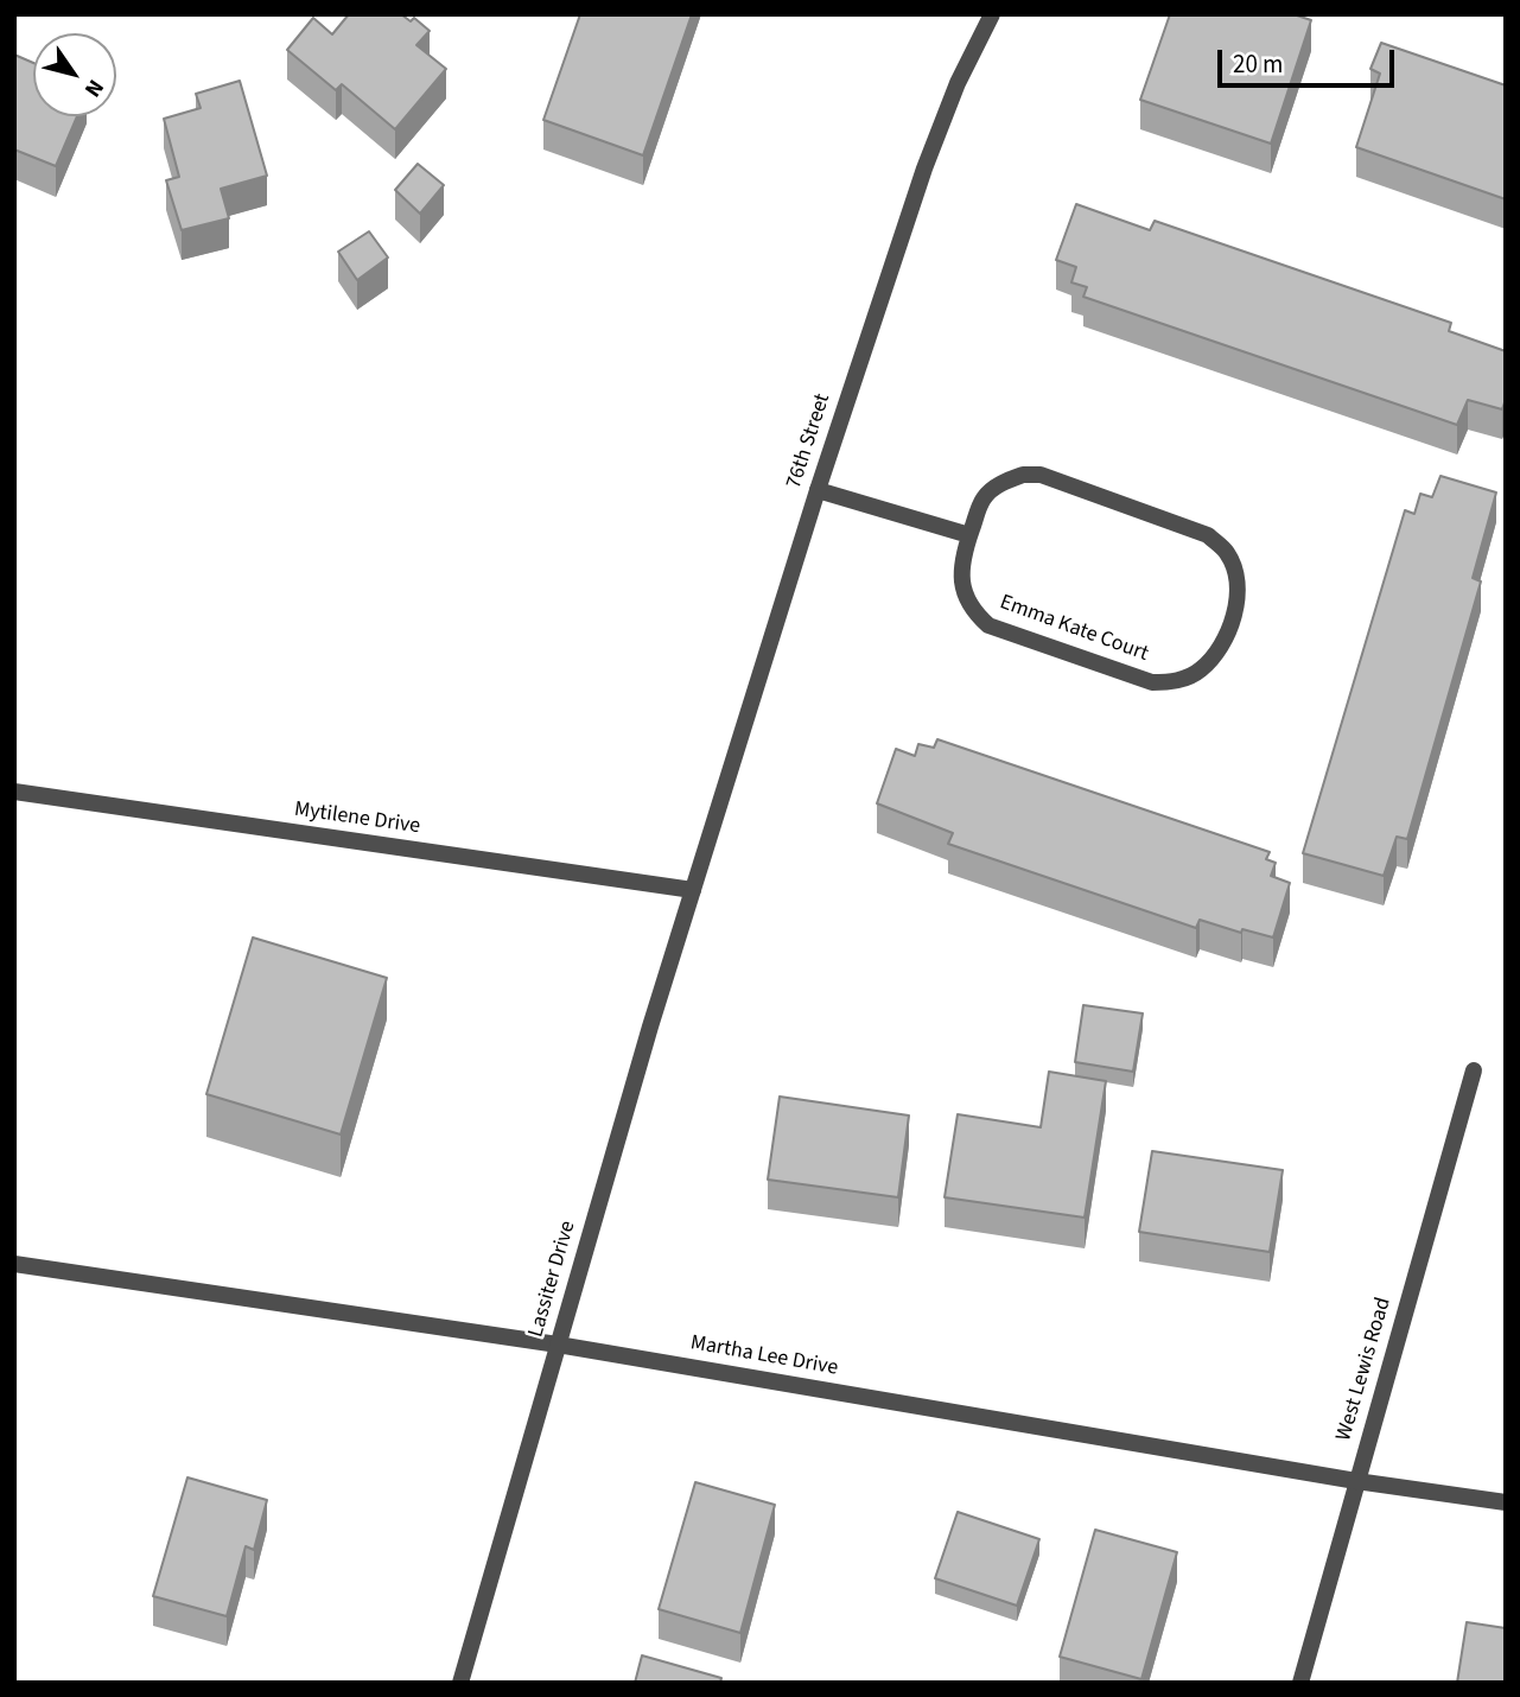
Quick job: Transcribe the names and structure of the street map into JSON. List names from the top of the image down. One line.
{"streets":{"street":["76th Street","Emma Kate Court","Mytilene Drive","Lassiter Drive","Martha Lee Drive","West Lewis Road"]},"crossings":[["76th Street","Mytilene Drive"],["76th Street","Lassiter Drive"],["Mytilene Drive","Lassiter Drive"],["Lassiter Drive","Martha Lee Drive"],["Martha Lee Drive","West Lewis Road"]],"scale_bar":"20 m","north":"bottom right"}
